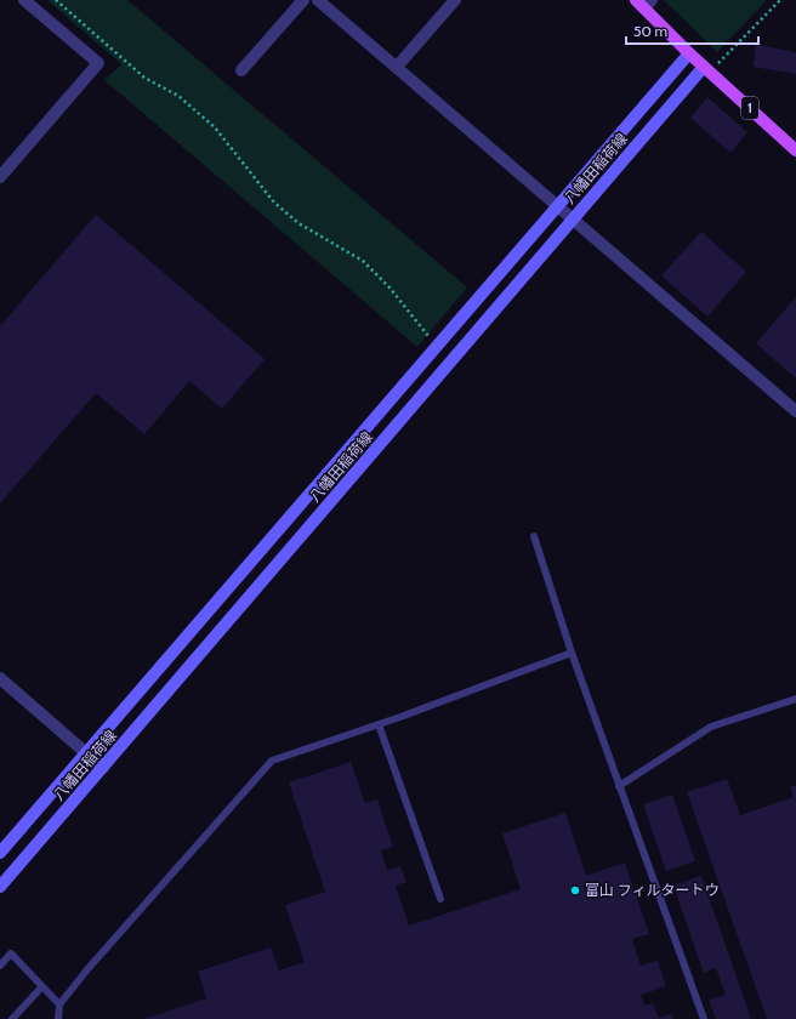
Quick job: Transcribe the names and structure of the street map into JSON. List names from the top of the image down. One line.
{"streets":{"main road":["1","八幡田稲荷線"]},"crossings":[["1","八幡田稲荷線"]],"places":["富山 フィルタートウ"],"scale_bar":"50 m"}
